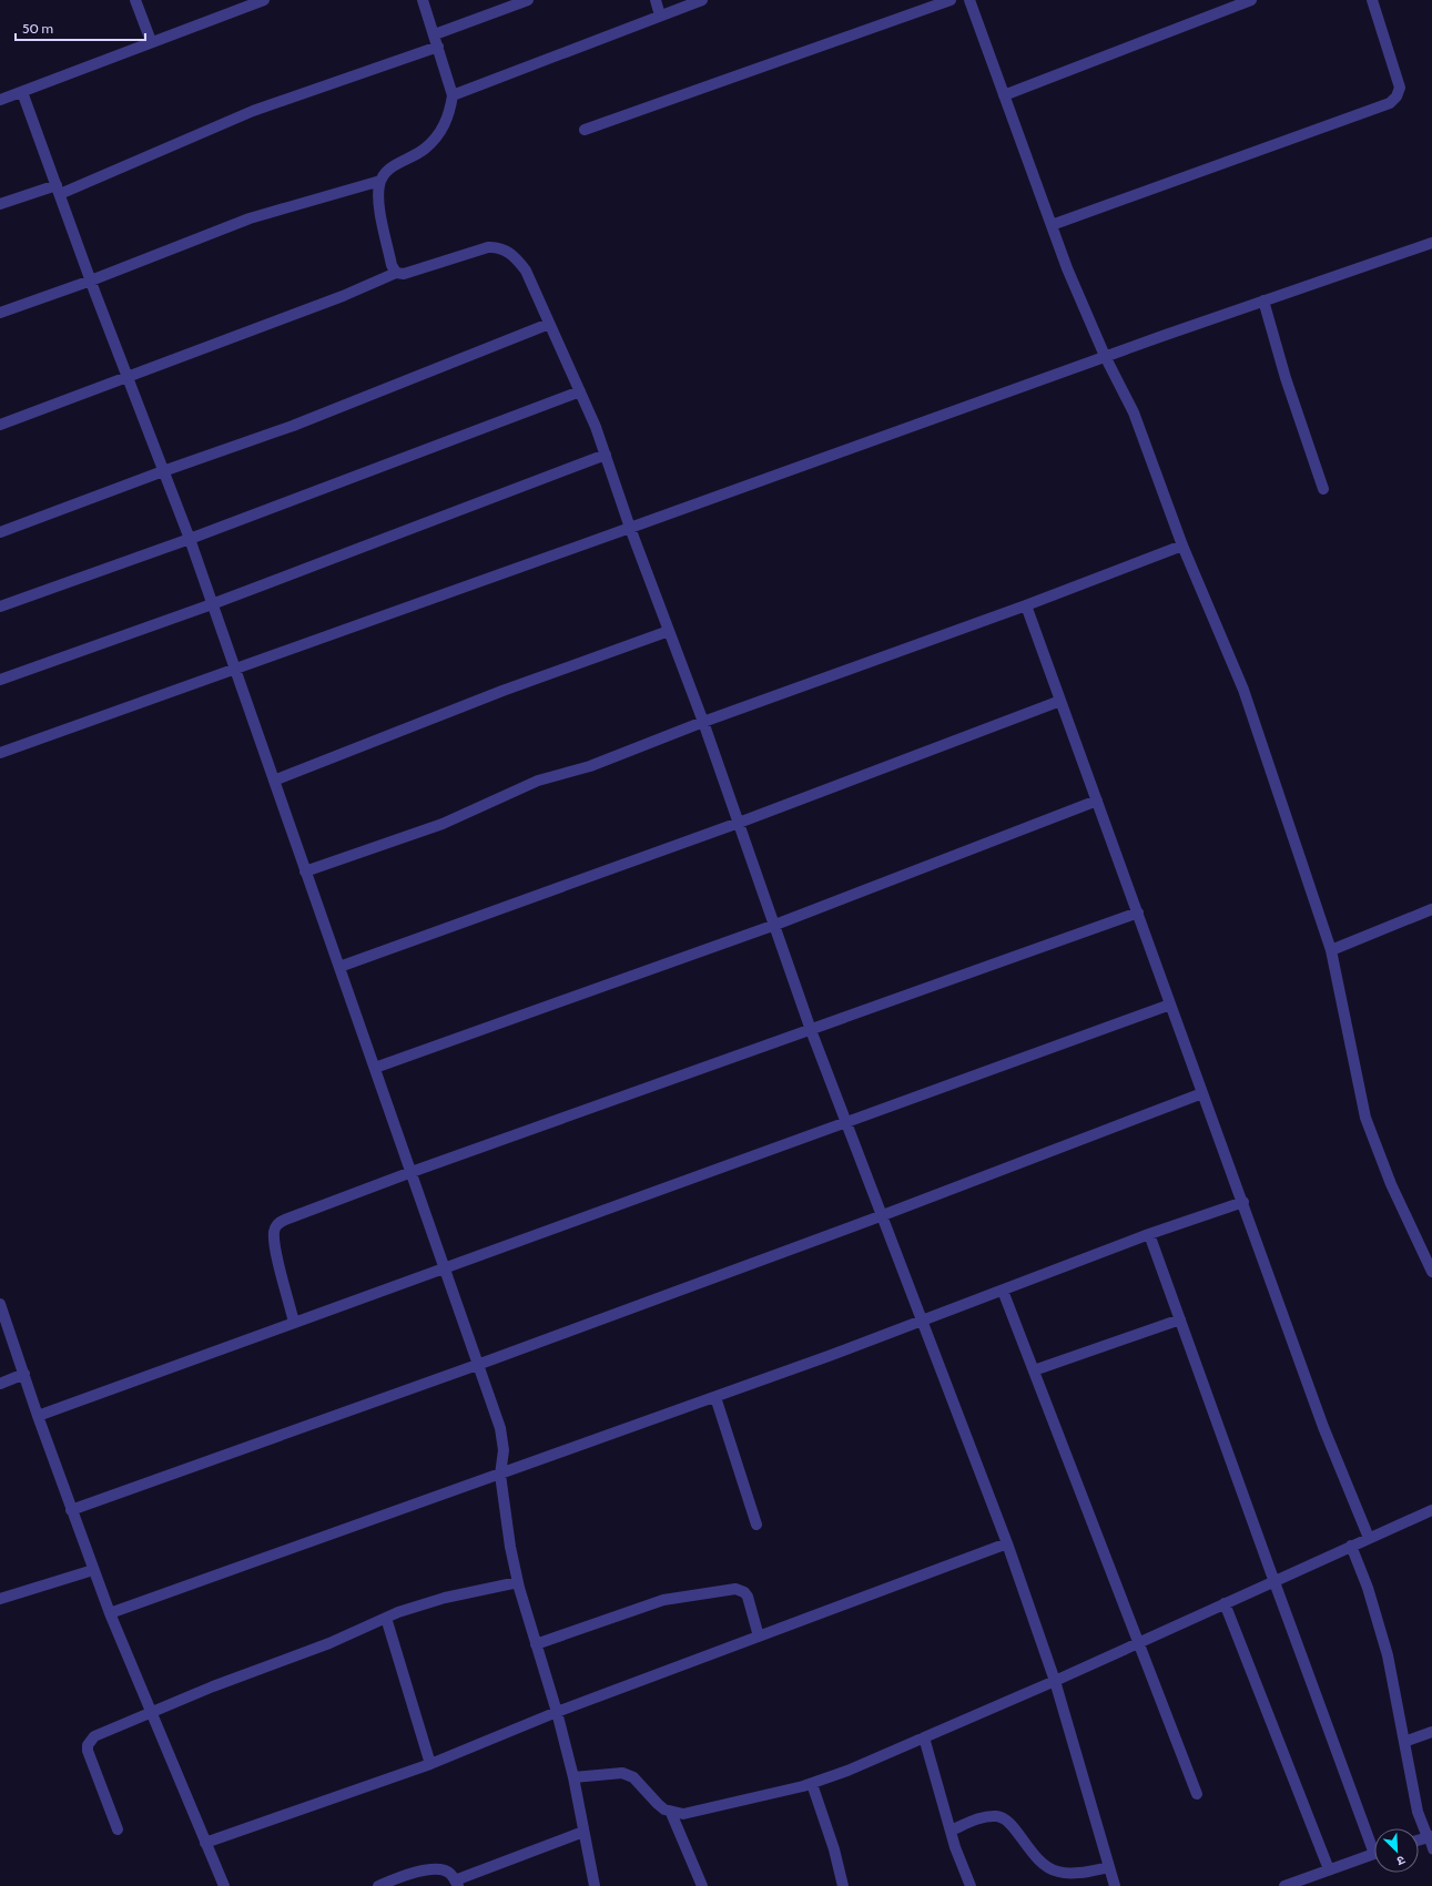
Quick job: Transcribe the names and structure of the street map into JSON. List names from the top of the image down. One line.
{"scale_bar":"50 m","north":"bottom right"}
